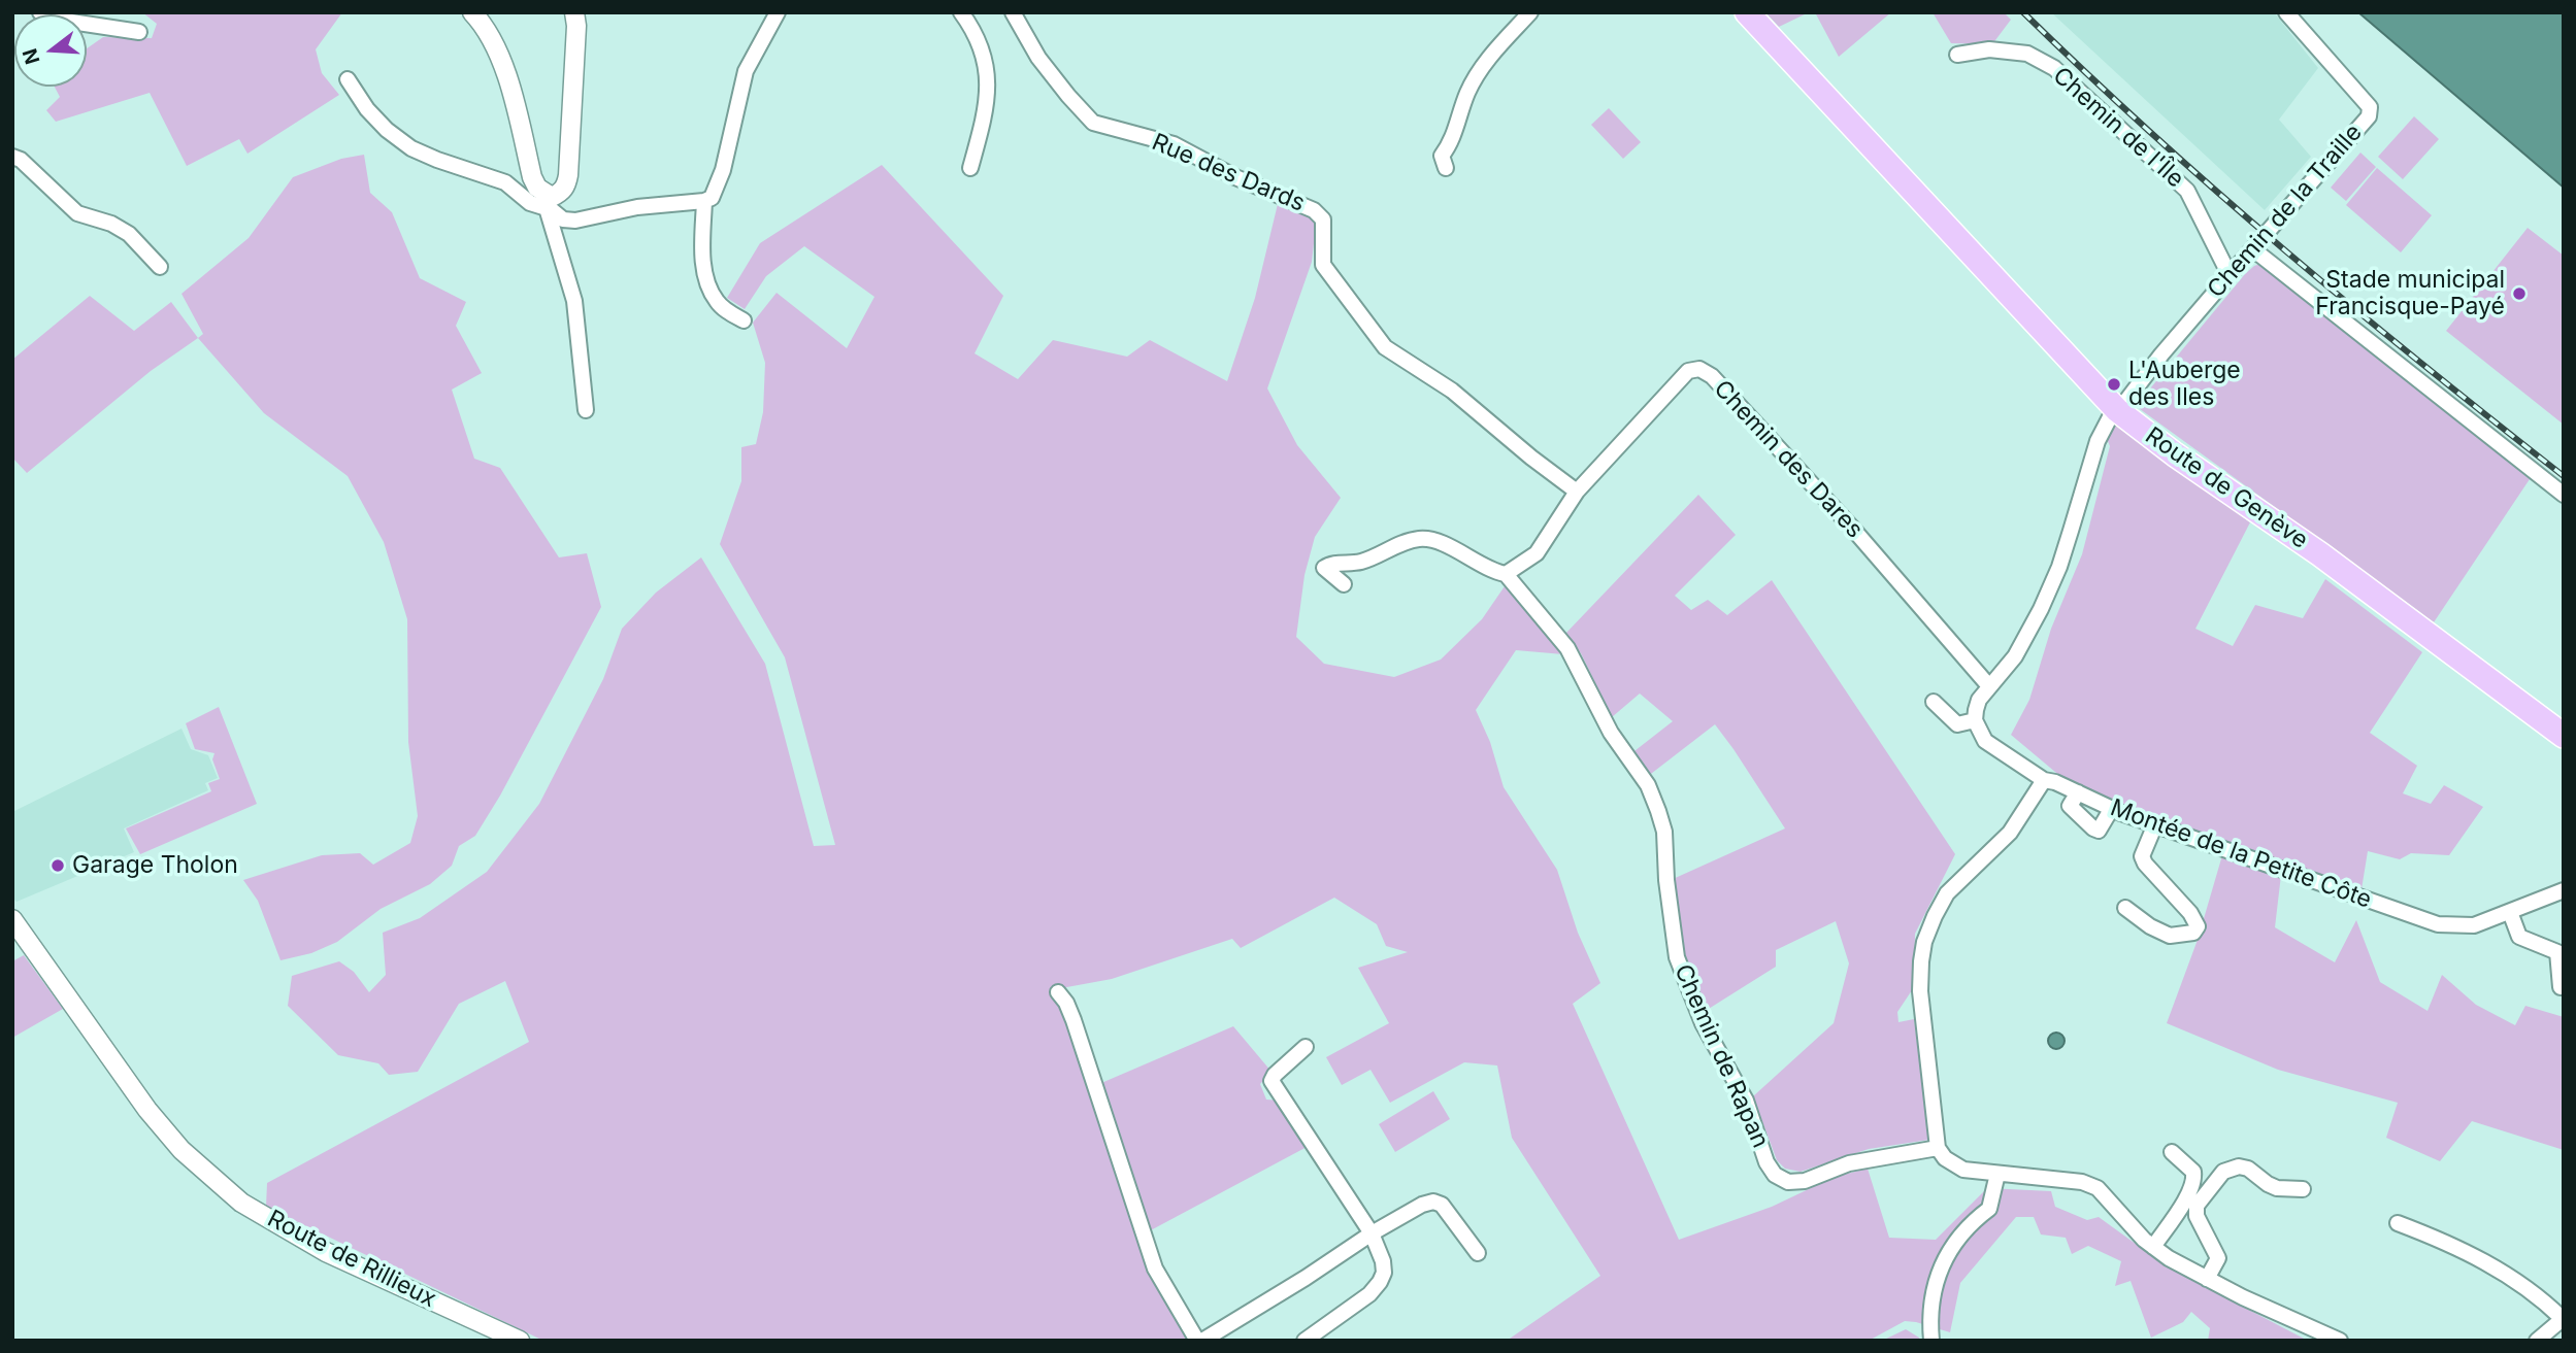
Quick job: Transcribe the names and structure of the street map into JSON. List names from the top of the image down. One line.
{"streets":{"main road":["Route de Genève"],"street":["Chemin de l'Île","Rue des Dards","Chemin de la Traille","Chemin des Dares","Montée de la Petite Côte","Chemin de Rapan","Route de Rillieux"]},"crossings":[["Chemin de l'Île","Chemin de la Traille"],["Rue des Dards","Chemin des Dares"],["Chemin de la Traille","Chemin des Dares"],["Chemin de la Traille","Route de Genève"],["Chemin des Dares","Chemin de Rapan"]],"places":["Stade municipal Francisque-Payé","L'Auberge des Iles","Garage Tholon"],"north":"left"}
